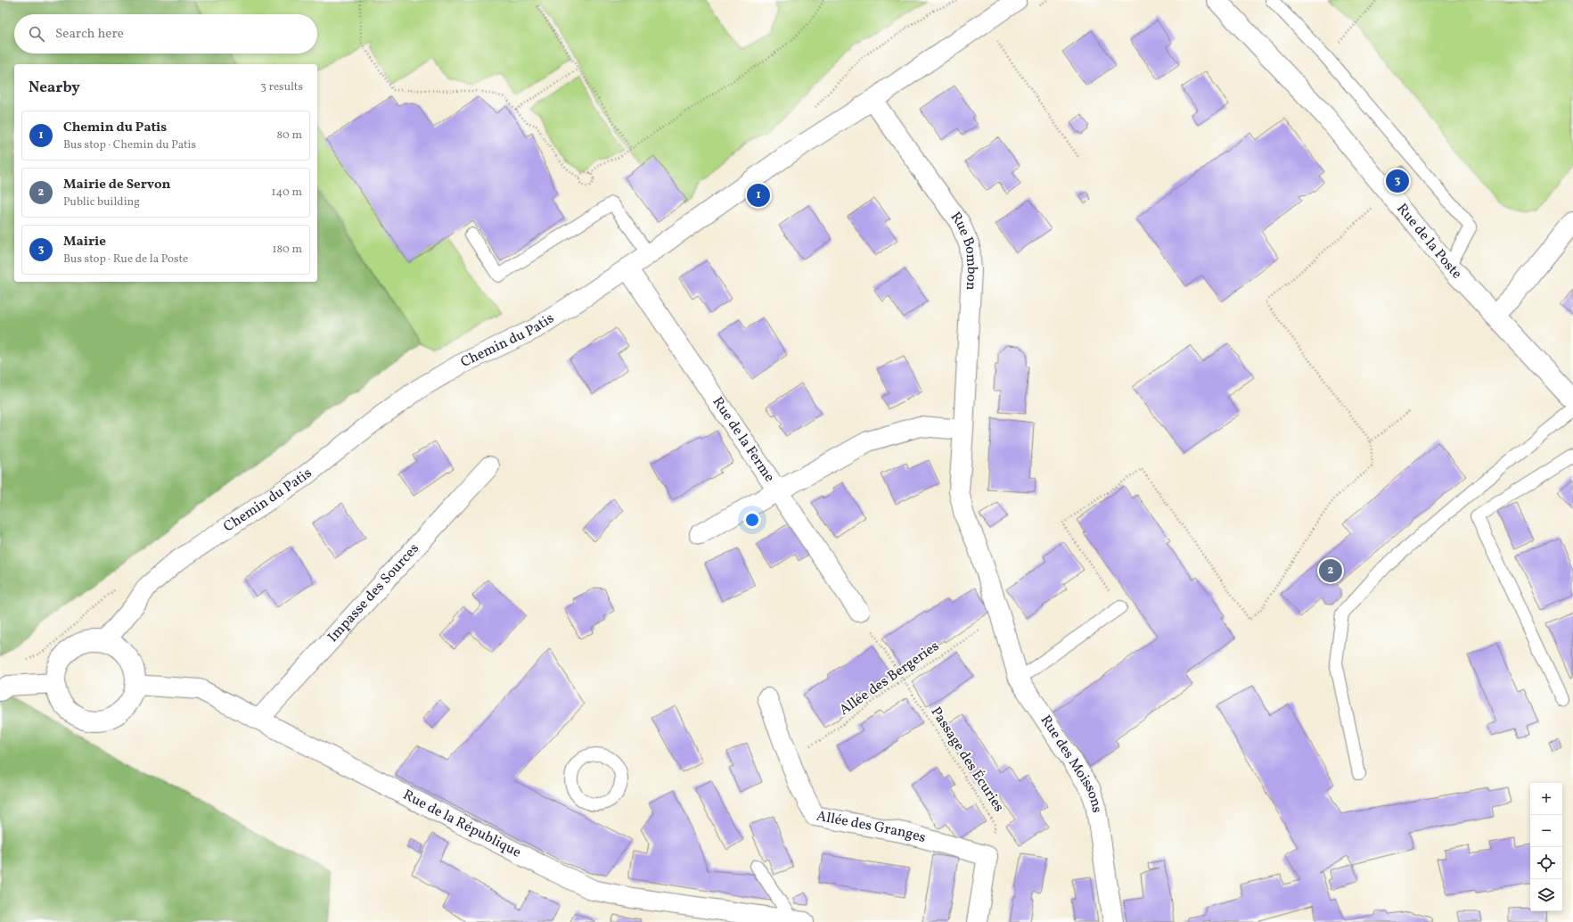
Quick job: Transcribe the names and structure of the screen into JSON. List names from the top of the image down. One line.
{"streets":{"street":["Rue de la Poste","Rue Bombon","Chemin du Patis","Rue de la Ferme","Impasse des Sources","Rue des Moissons","Rue de la République","Allée des Granges"],"path":["Allée des Bergeries","Passage des Écuries"]},"crossings":[["Rue Bombon","Chemin du Patis"],["Rue Bombon","Allée des Bergeries"],["Rue Bombon","Rue des Moissons"],["Chemin du Patis","Rue de la Ferme"],["Chemin du Patis","Rue de la République"],["Rue de la Ferme","Passage des Écuries"],["Impasse des Sources","Rue de la République"],["Allée des Bergeries","Passage des Écuries"],["Allée des Bergeries","Rue des Moissons"],["Allée des Bergeries","Allée des Granges"],["Passage des Écuries","Allée des Granges"]],"page":{"search":"Search here","heading":["Nearby","3 results"],"list":[{"mark":"1","name":"Chemin du Patis","note":"Bus stop · Chemin du Patis","value":"80 m"},{"mark":"2","name":"Mairie de Servon","note":"Public building","value":"140 m"},{"mark":"3","name":"Mairie","note":"Bus stop · Rue de la Poste","value":"180 m"}],"pins":["3","1","2"],"map_buttons":["+","−"]}}
